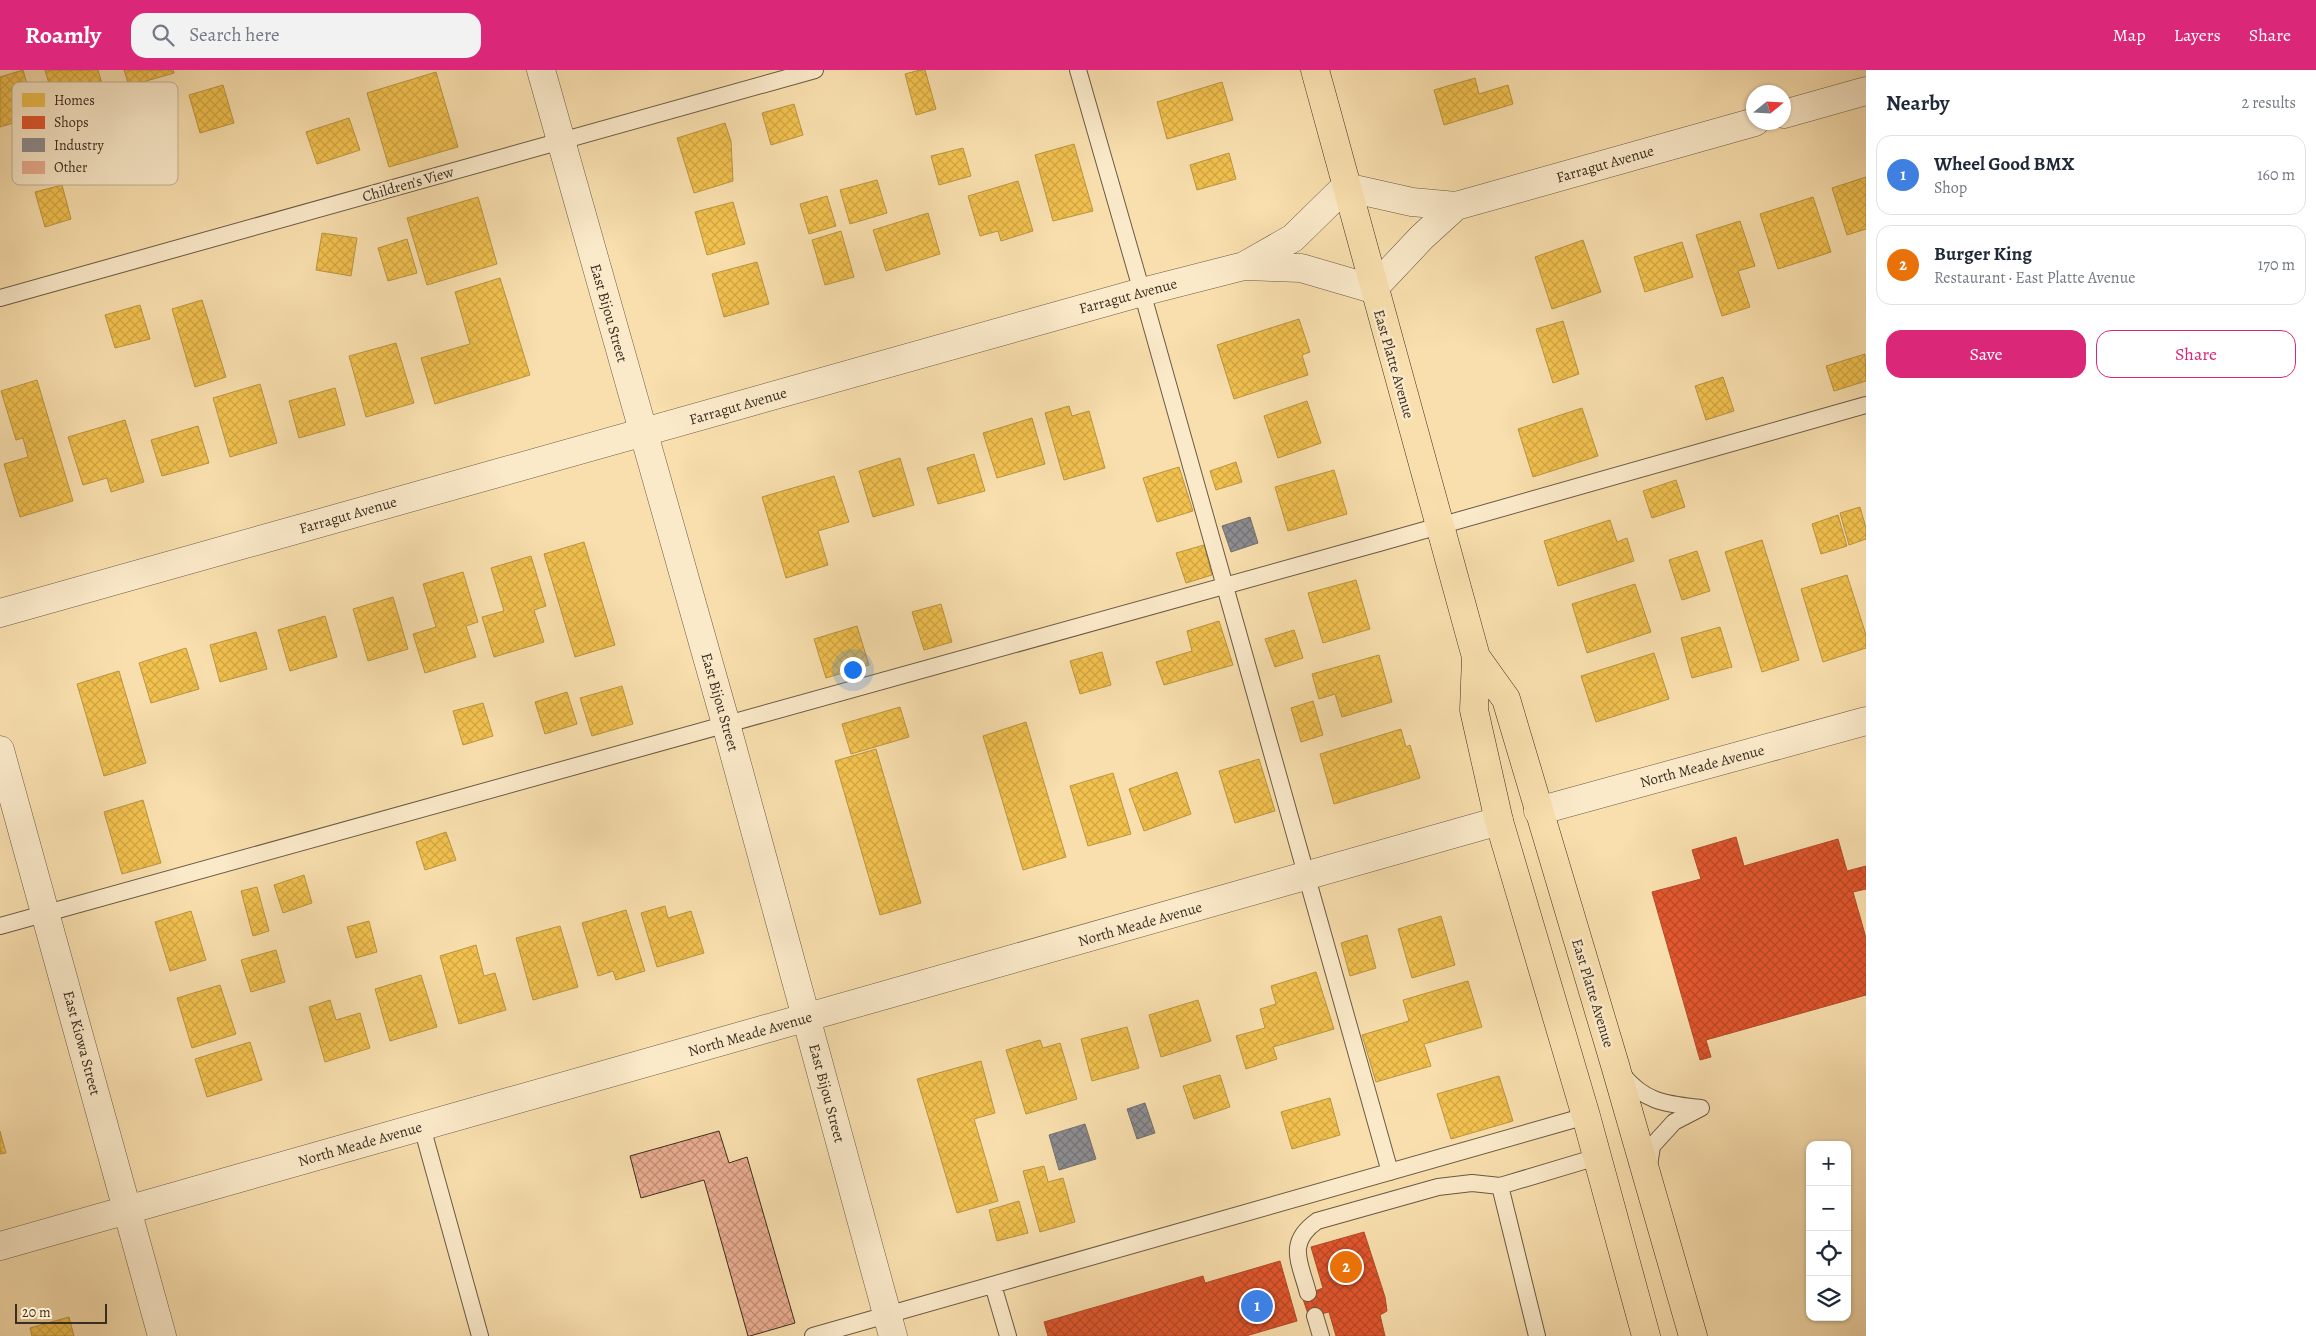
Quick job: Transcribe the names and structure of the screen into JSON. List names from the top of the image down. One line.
{"streets":{"main road":["East Platte Avenue"],"street":["Farragut Avenue","East Bijou Street","North Meade Avenue","East Kiowa Street"],"lane":["Children's View"]},"crossings":[["Farragut Avenue","East Bijou Street"],["Farragut Avenue","East Platte Avenue"],["Children's View","East Bijou Street"],["East Bijou Street","North Meade Avenue"],["East Platte Avenue","North Meade Avenue"],["North Meade Avenue","East Kiowa Street"]],"legend":["Homes","Shops","Industry","Other"],"scale_bar":"20 m","north":"right","page":{"header":"Roamly","search":"Search here","nav":["Map","Layers","Share"],"heading":["Nearby","2 results"],"list":[{"mark":"1","name":"Wheel Good BMX","note":"Shop","value":"160 m"},{"mark":"2","name":"Burger King","note":"Restaurant · East Platte Avenue","value":"170 m"}],"buttons":["Save","Share"],"map_buttons":["+","−"],"pins":["2","1"],"scale":"20 m"}}
